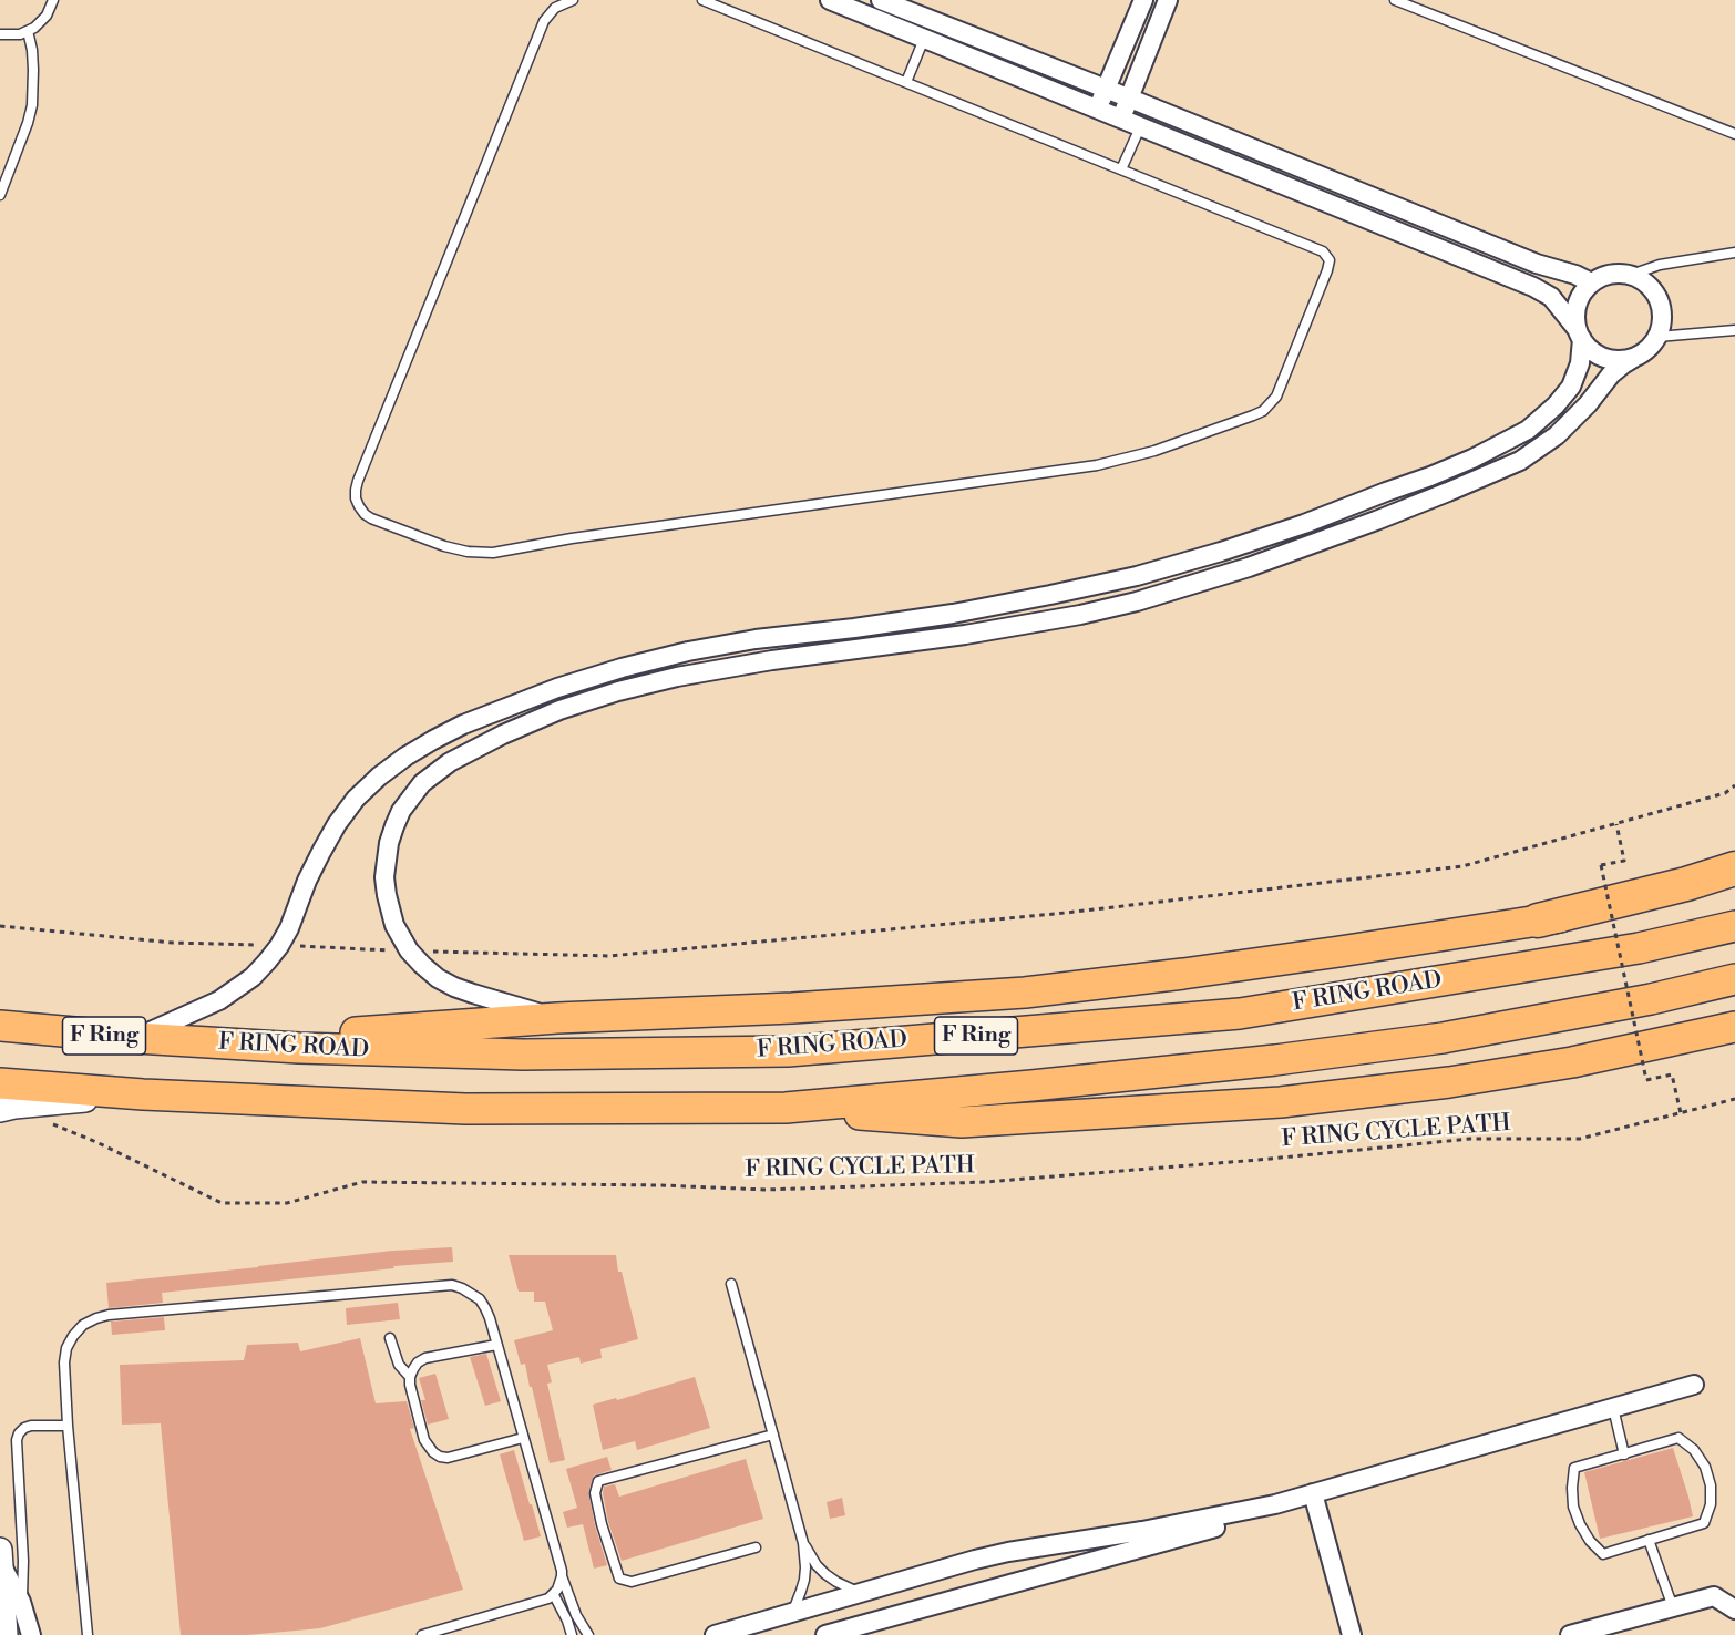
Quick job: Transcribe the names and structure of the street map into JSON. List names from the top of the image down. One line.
{"streets":{"highway":["F RING ROAD","F Ring"],"path":["F RING CYCLE PATH"]}}
